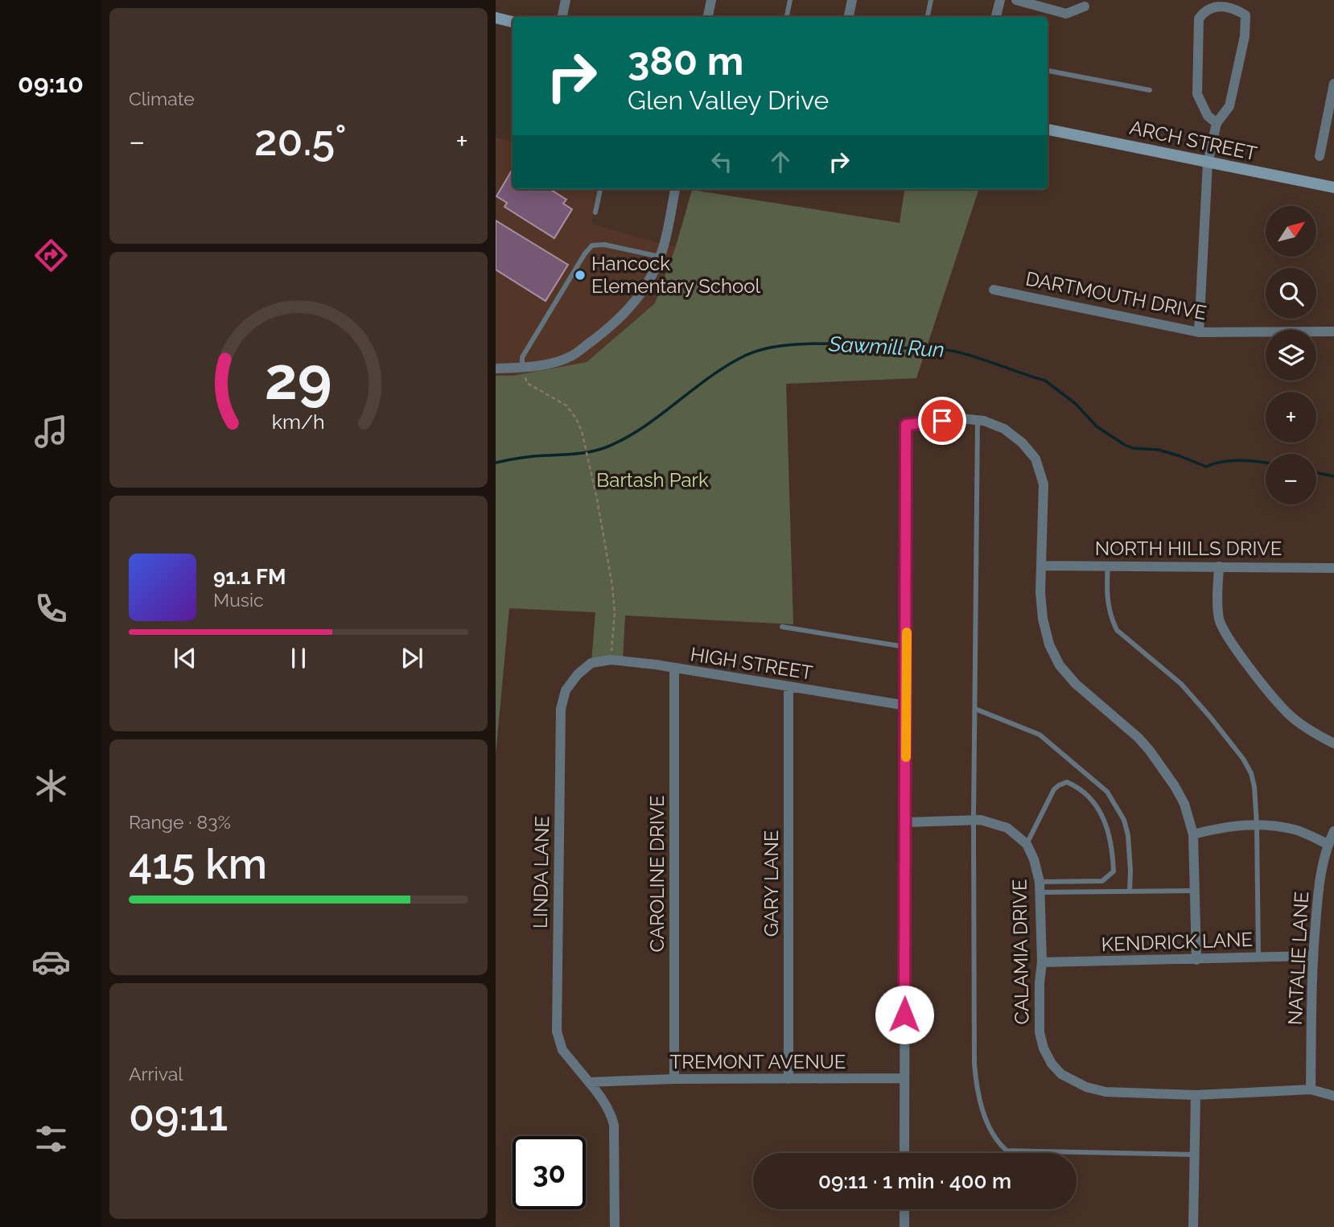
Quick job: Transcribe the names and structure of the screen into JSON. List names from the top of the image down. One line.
{"streets":{"street":["ARCH STREET","DARTMOUTH DRIVE","NORTH HILLS DRIVE","HIGH STREET","LINDA LANE","CAROLINE DRIVE","GARY LANE","KENDRICK LANE","CALAMIA DRIVE","NATALIE LANE","TREMONT AVENUE"]},"crossings":[["HIGH STREET","LINDA LANE"],["HIGH STREET","CAROLINE DRIVE"],["HIGH STREET","GARY LANE"],["LINDA LANE","TREMONT AVENUE"],["CAROLINE DRIVE","TREMONT AVENUE"],["GARY LANE","TREMONT AVENUE"],["KENDRICK LANE","CALAMIA DRIVE"],["KENDRICK LANE","NATALIE LANE"],["CALAMIA DRIVE","NATALIE LANE"]],"water":["Sawmill Run"],"parks":["Bartash Park"],"places":["Hancock Elementary School"],"north":"top right","page":{"tabs":"09:10","tile":["Climate",["Range · 83%","415 km"],["Arrival","09:11"]],"turn":["380 m","Glen Valley Drive"],"heat":["−","20.5°","+"],"map_buttons":["+","−"],"song":["91.1 FM","Music"],"limit":"30","trip":"09:11 · 1 min · 400 m","gauge":["29","km/h"]}}
